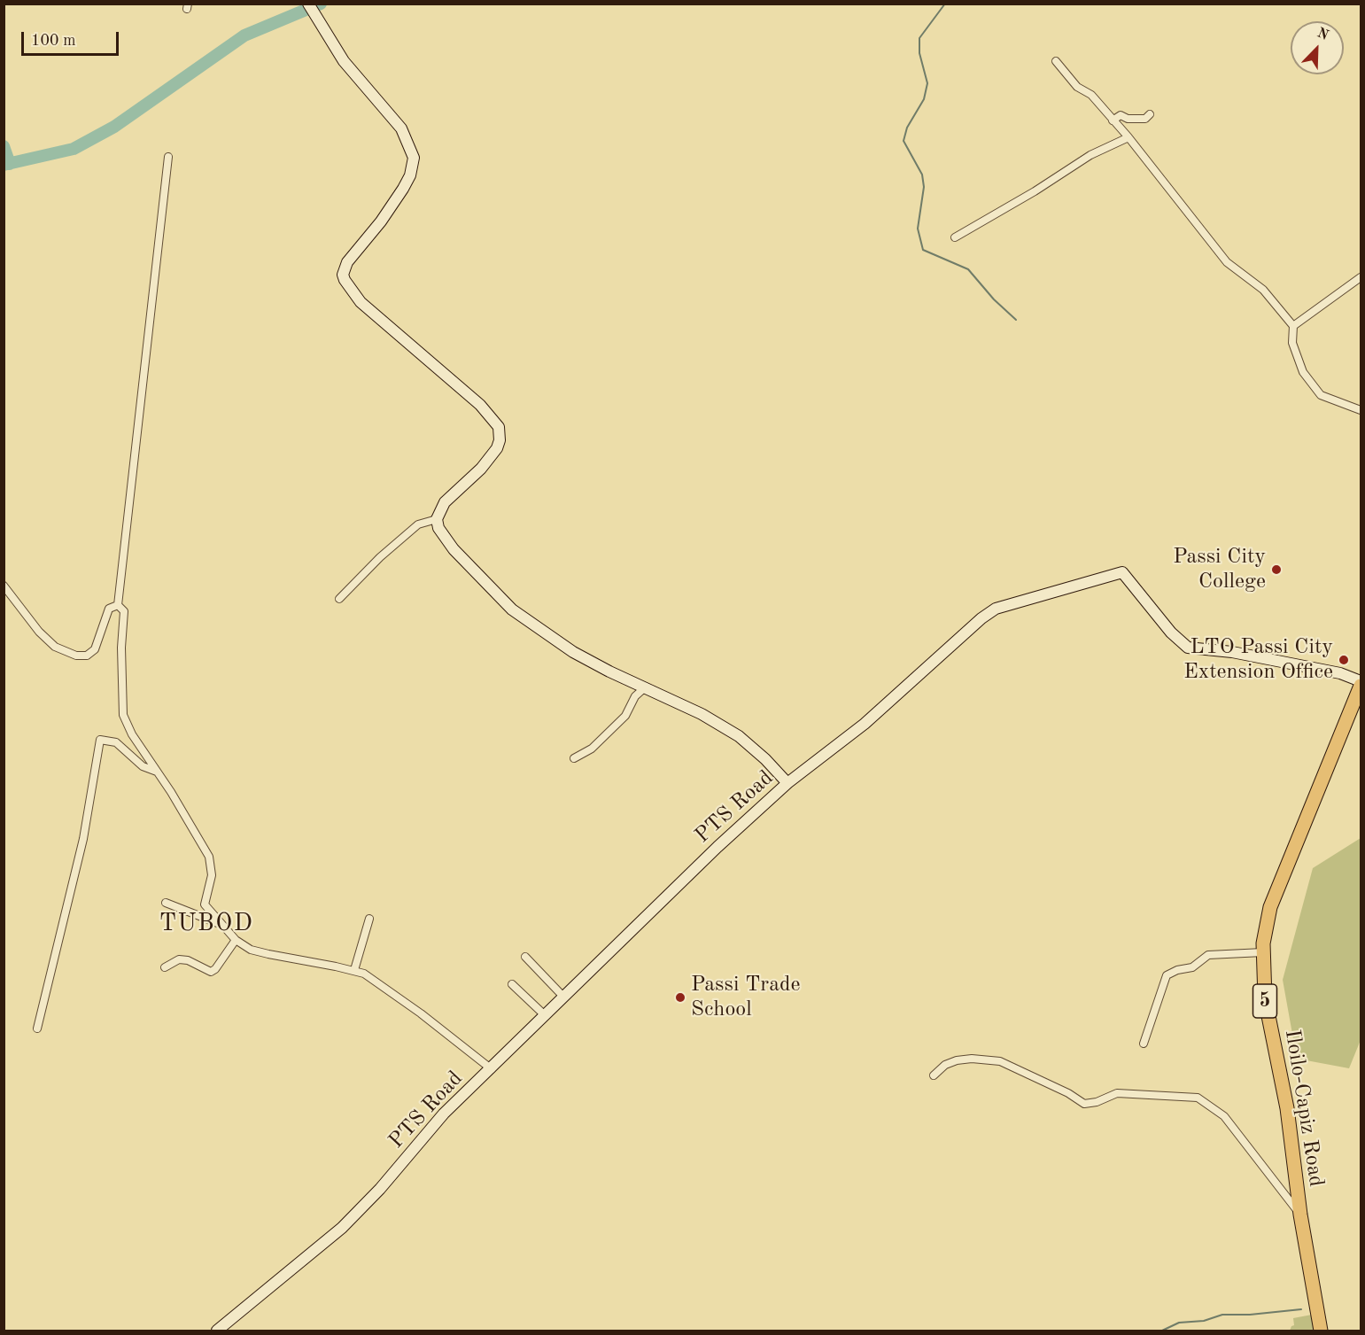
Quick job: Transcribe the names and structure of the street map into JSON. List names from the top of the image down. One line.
{"streets":{"highway":["5","Iloilo-Capiz Road"],"main road":["PTS Road"]},"crossings":[["PTS Road","Iloilo-Capiz Road"]],"districts":["TUBOD"],"places":["Passi City College","LTO Passi City Extension Office","Passi Trade School"],"scale_bar":"100 m","north":"top right"}
